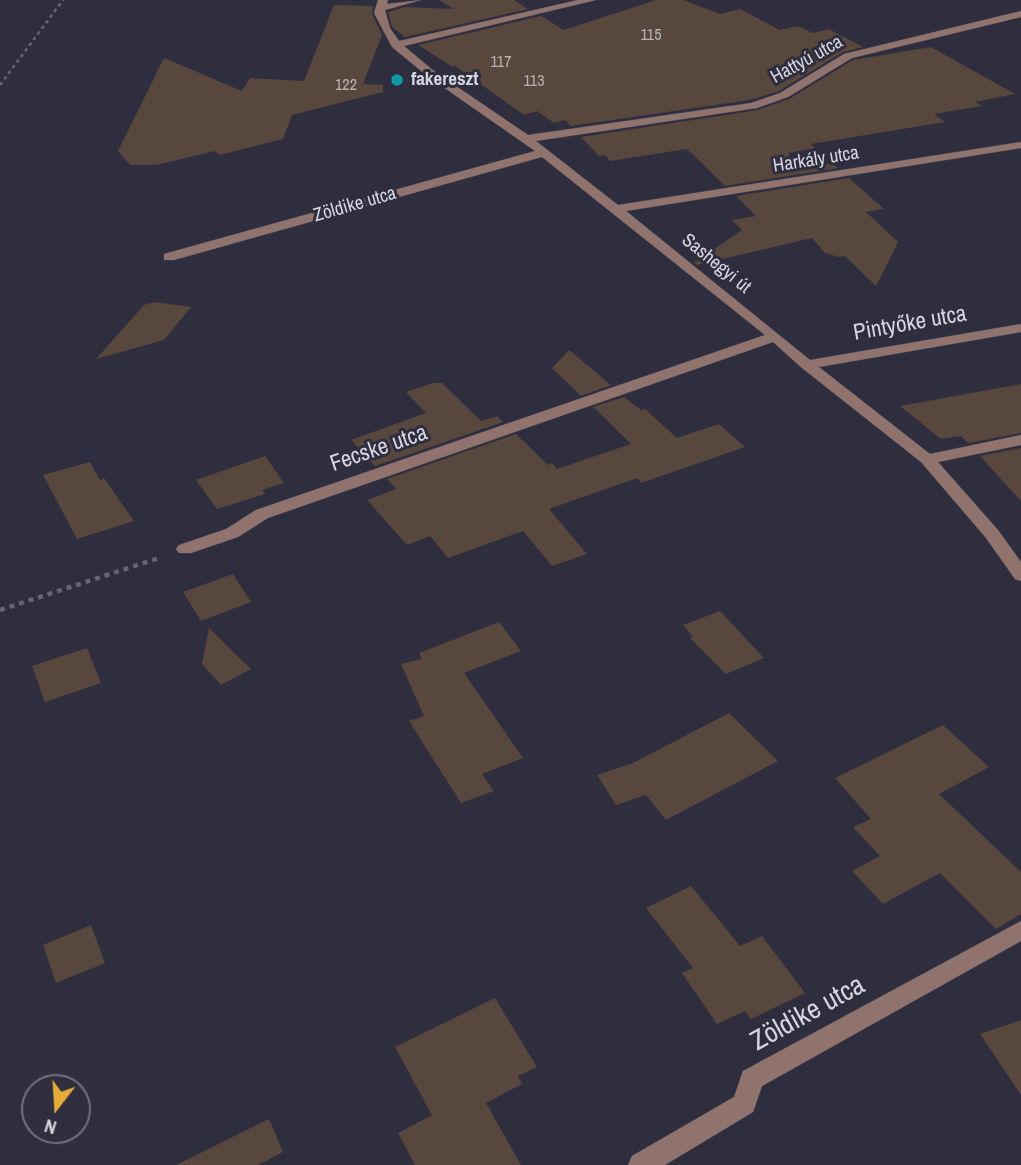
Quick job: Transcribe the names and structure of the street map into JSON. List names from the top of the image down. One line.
{"streets":{"street":["Hattyú utca","Harkály utca","Zöldike utca","Sashegyi út","Pintyőke utca","Fecske utca"]},"crossings":[["Hattyú utca","Sashegyi út"],["Harkály utca","Sashegyi út"],["Zöldike utca","Sashegyi út"],["Sashegyi út","Pintyőke utca"],["Sashegyi út","Fecske utca"]],"places":["fakereszt"],"house_numbers":["115","117","113","122"],"north":"bottom"}
